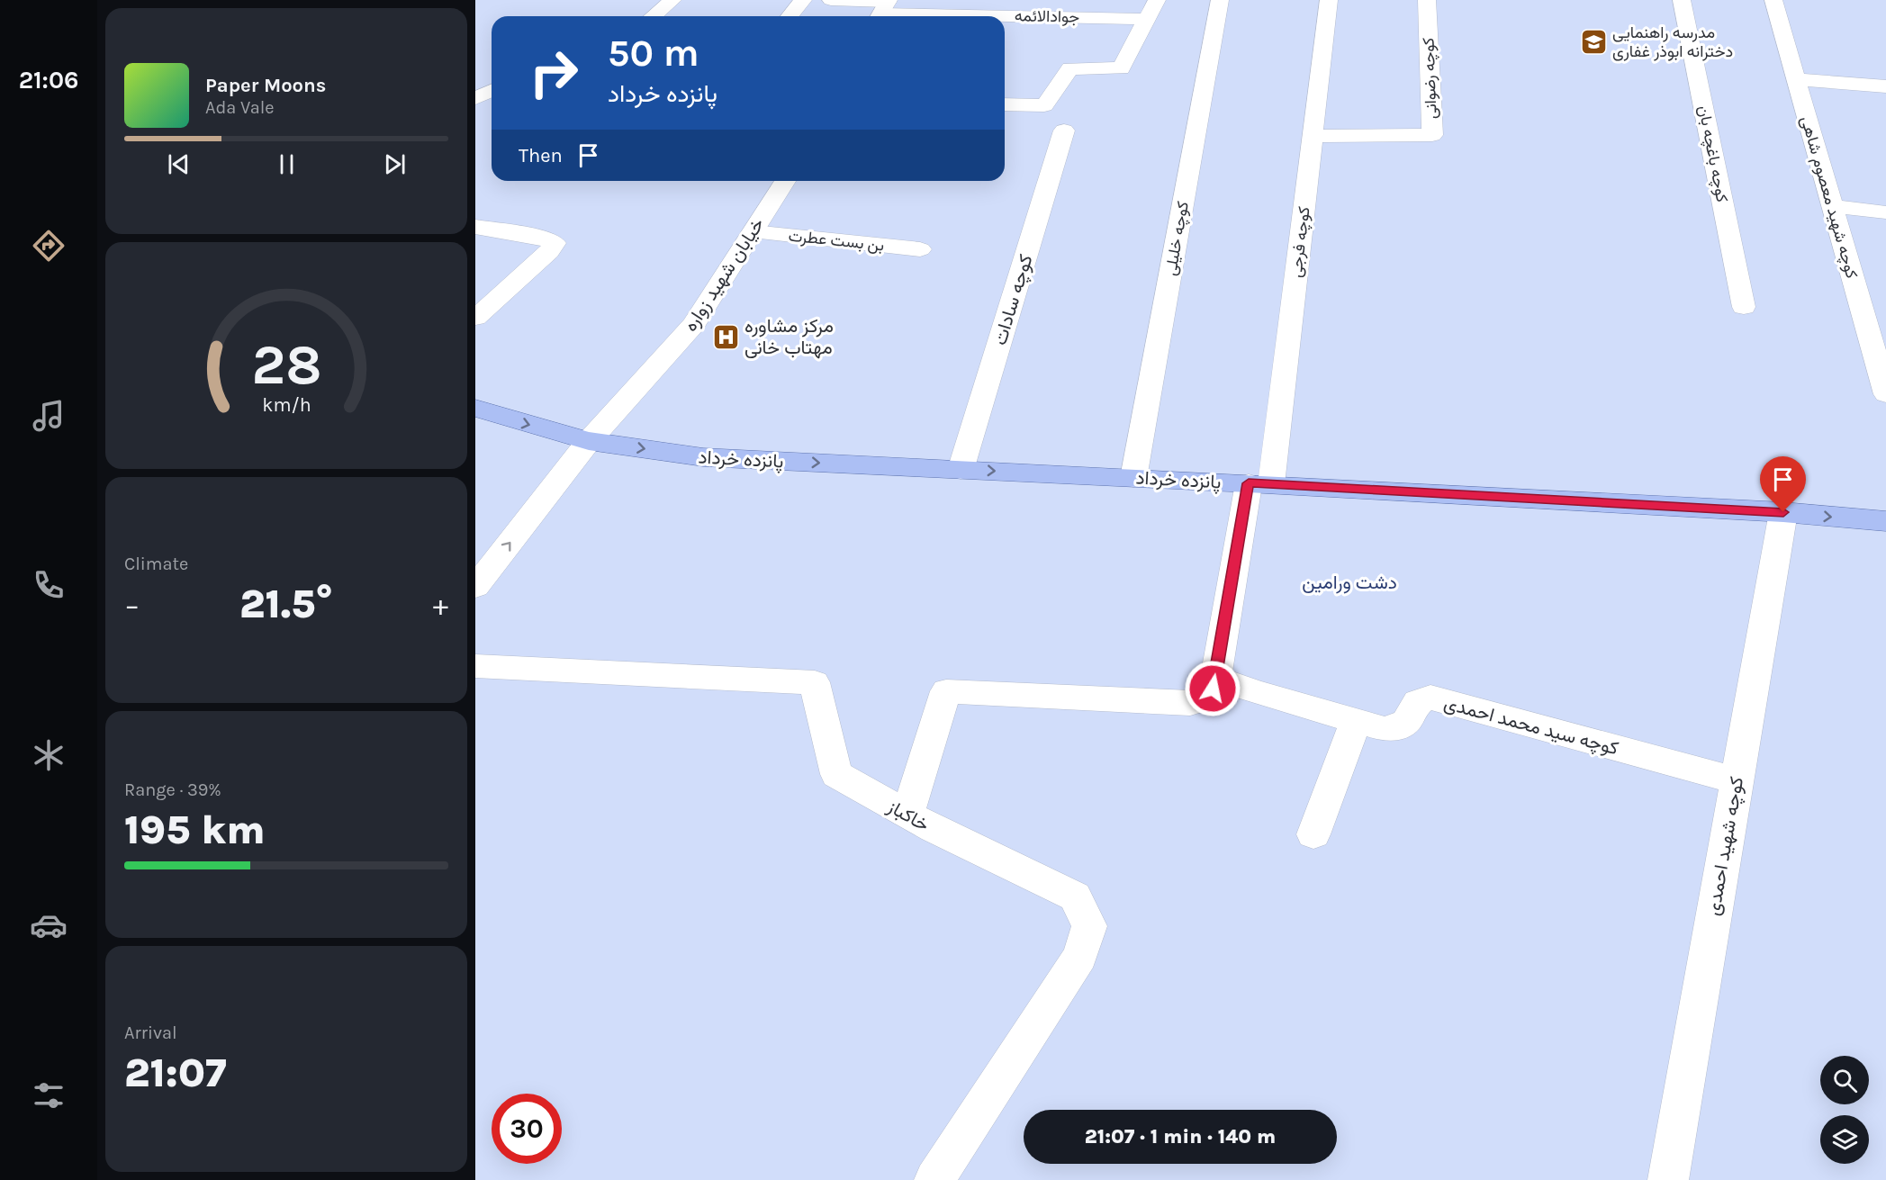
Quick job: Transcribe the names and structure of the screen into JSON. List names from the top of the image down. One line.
{"streets":{"main road":["پانزده خرداد"],"street":["جوادالائمه","کوچه رضوانی","کوچه باغچه بان","کوچه شهید معصوم شاهی","کوچه خلیلی","بن بست عطرت","کوچه فرجی","خیابان شهید زواره","کوچه سادات","کوچه سید محمد احمدی","خاکباز","کوچه شهید احمدی"]},"crossings":[["کوچه رضوانی","کوچه فرجی"],["کوچه خلیلی","پانزده خرداد"],["بن بست عطرت","خیابان شهید زواره"],["کوچه فرجی","پانزده خرداد"],["کوچه فرجی","کوچه سید محمد احمدی"],["خیابان شهید زواره","پانزده خرداد"],["کوچه سادات","پانزده خرداد"],["پانزده خرداد","کوچه شهید احمدی"],["کوچه سید محمد احمدی","کوچه شهید احمدی"]],"one_way":["خیابان شهید زواره","پانزده خرداد"],"parks":["دشت ورامین"],"places":{"school or university":["مدرسه راهنمایی دخترانه ابوذر غفاری"],"hospital":["مرکز مشاوره مهتاب خانی"]},"page":{"tabs":"21:06","turn":["50 m","پانزده خرداد"],"song":["Paper Moons","Ada Vale"],"then":"Then","tile":["Climate",["Range · 39%","195 km"],["Arrival","21:07"]],"heat":["−","21.5°","+"],"limit":"30","trip":"21:07 · 1 min · 140 m","gauge":["28","km/h"]}}
